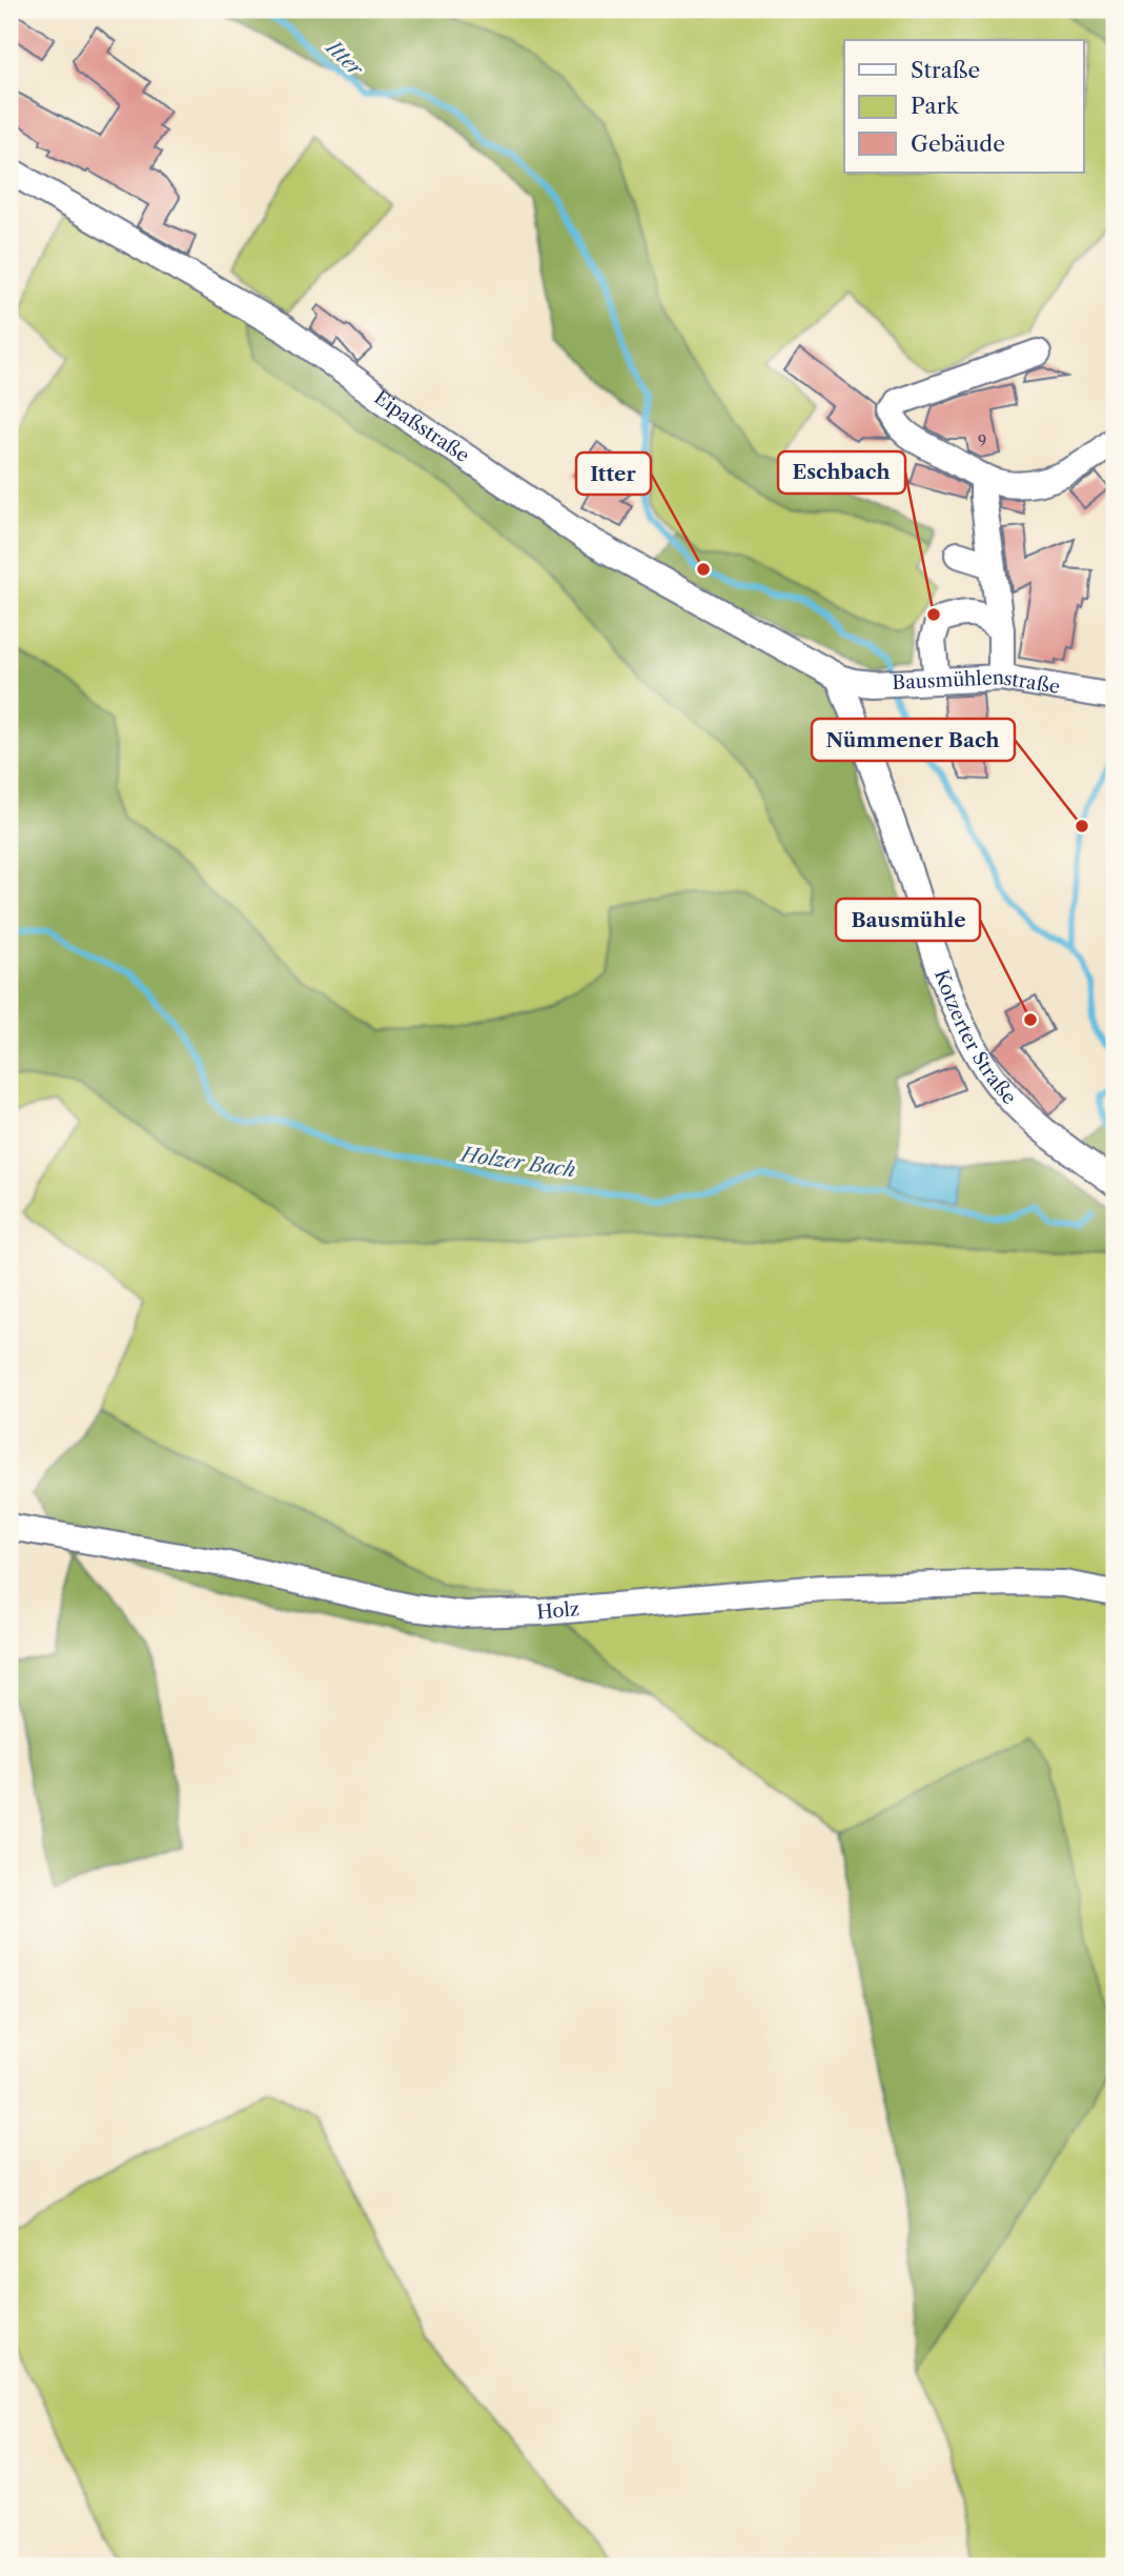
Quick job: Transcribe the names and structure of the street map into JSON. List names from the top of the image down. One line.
{"streets":{"street":["Eipaßstraße","Bausmühlenstraße","Kotzerter Straße","Holz"]},"crossings":[["Eipaßstraße","Bausmühlenstraße"],["Eipaßstraße","Kotzerter Straße"],["Bausmühlenstraße","Kotzerter Straße"]],"water":["Itter","Holzer Bach"],"places":["Itter","Eschbach","Nümmener Bach","Bausmühle"],"house_numbers":["9"],"legend":["Straße","Park","Gebäude"]}
